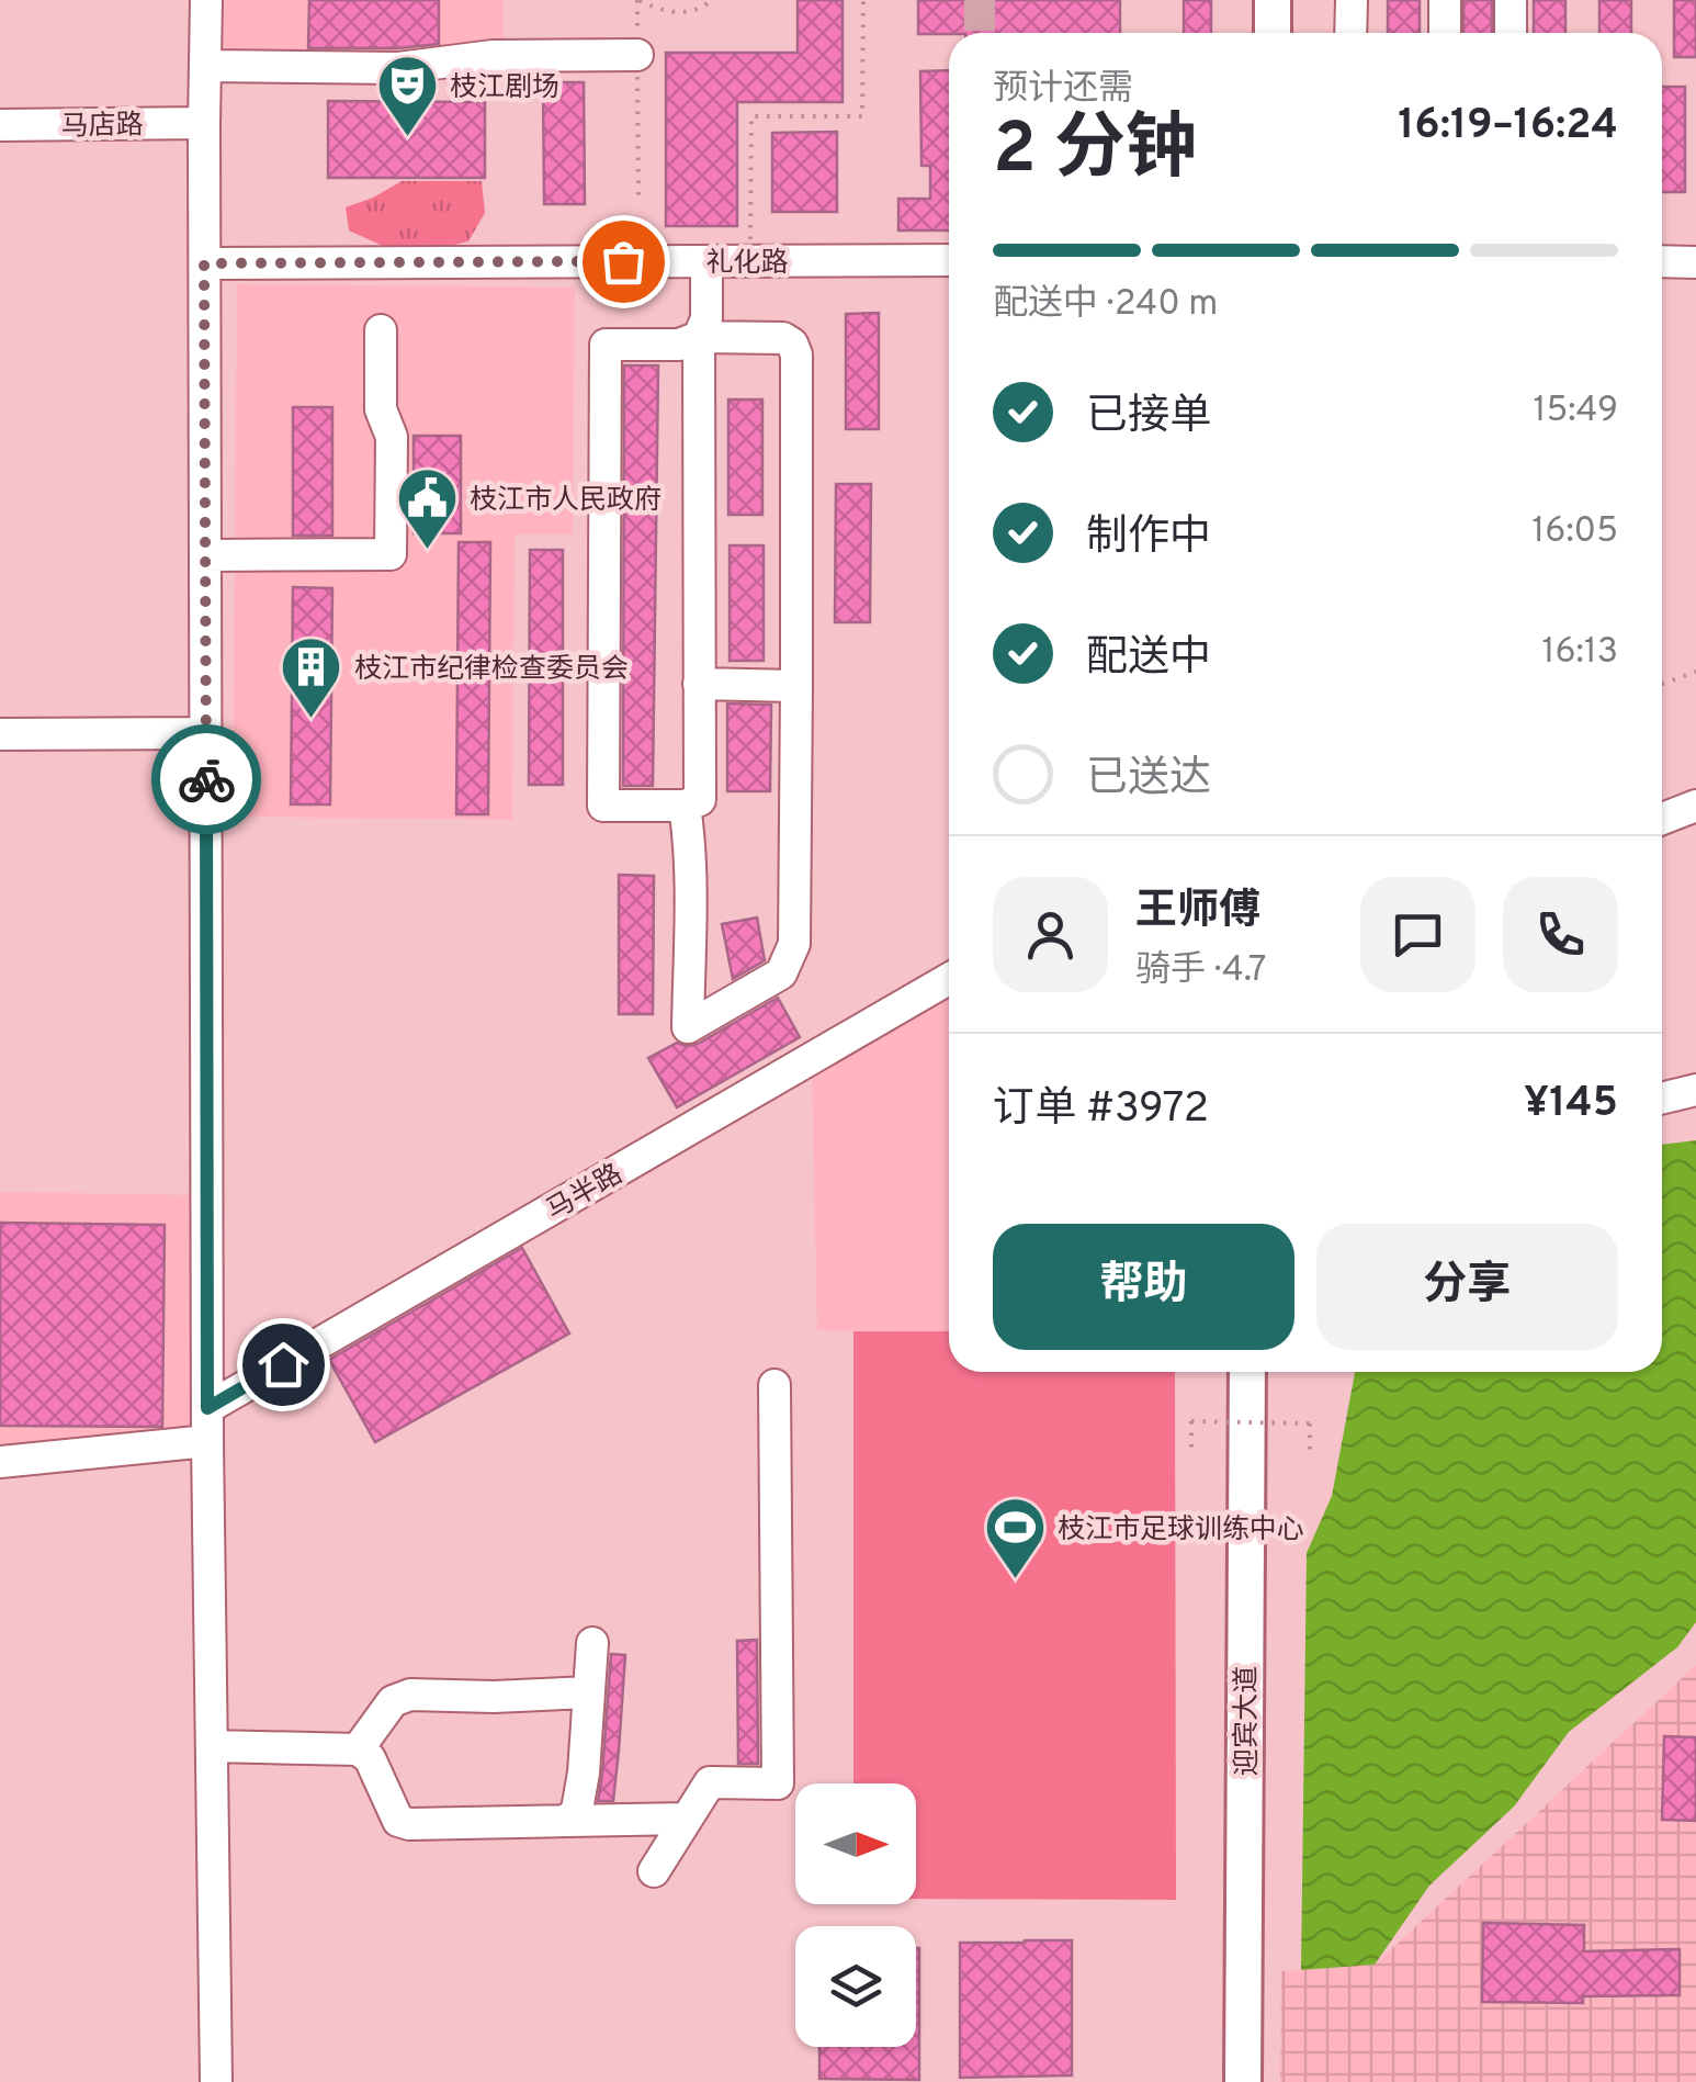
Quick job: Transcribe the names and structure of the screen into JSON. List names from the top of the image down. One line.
{"streets":{"main road":["迎宾大道"],"street":["马店路","礼化路","马半路"]},"places":{"theatre":["枝江剧场"],"public building":["枝江市人民政府"],"building":["枝江市纪律检查委员会"],"sports":["枝江市足球训练中心"]},"north":"right","page":{"heading":["2 分钟","预计还需","16:19–16:24"],"panel":["王师傅","骑手 · 4.7","订单 #3972","¥145"],"bar":"配送中 · 240 m","list":[["已接单","15:49"],["制作中","16:05"],["配送中","16:13"],"已送达"],"buttons":["帮助","分享"]}}
